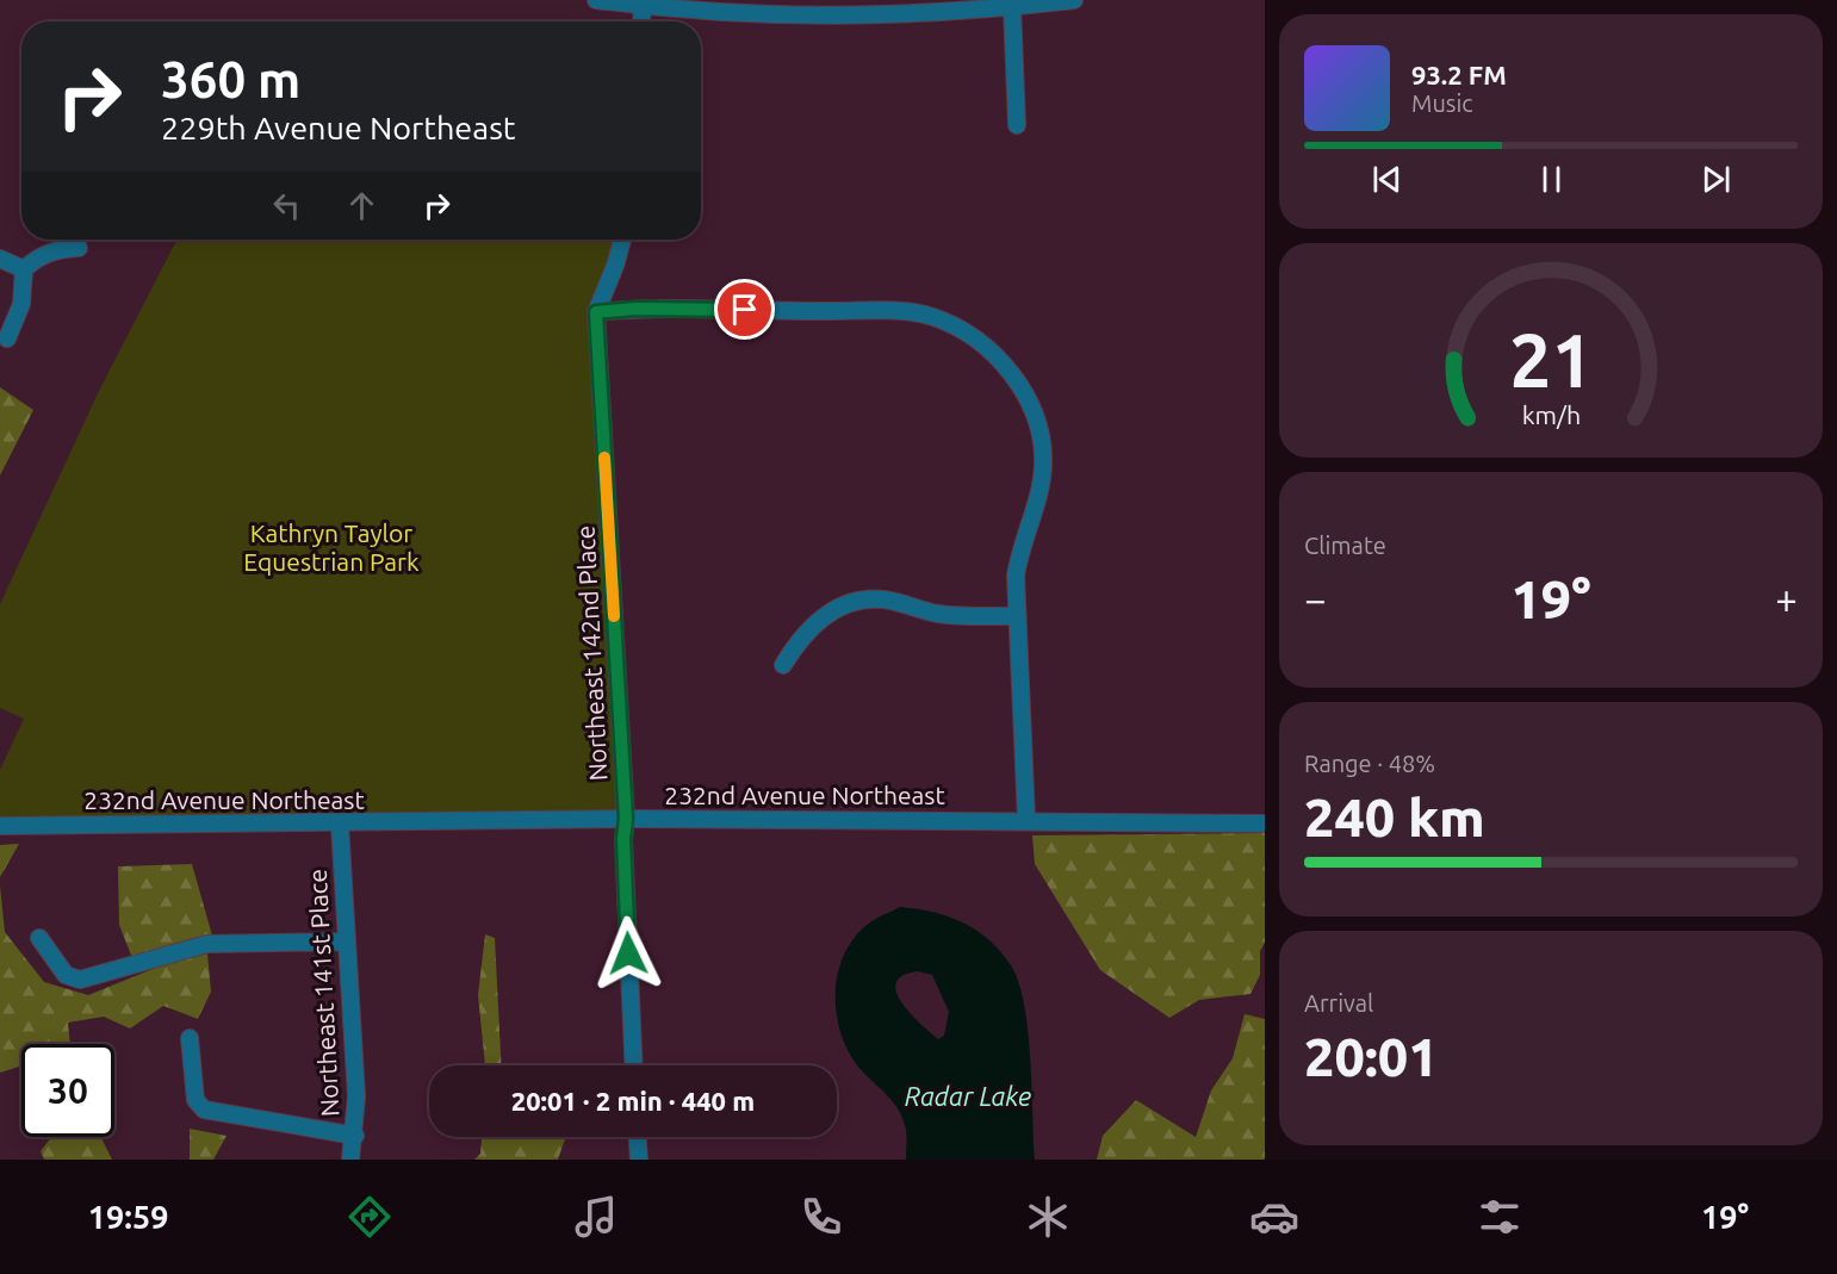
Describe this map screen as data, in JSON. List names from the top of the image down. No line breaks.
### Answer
{"streets":{"street":["Northeast 142nd Place","232nd Avenue Northeast","Northeast 141st Place"]},"crossings":[["Northeast 142nd Place","232nd Avenue Northeast"],["232nd Avenue Northeast","Northeast 141st Place"]],"water":["Radar Lake"],"parks":["Kathryn Taylor Equestrian Park"],"page":{"turn":["360 m","229th Avenue Northeast"],"song":["93.2 FM","Music"],"tile":["Climate",["Range · 48%","240 km"],["Arrival","20:01"]],"heat":["−","19°","+"],"limit":"30","trip":"20:01 · 2 min · 440 m","tabs":["19:59","19°"],"gauge":["21","km/h"]}}
